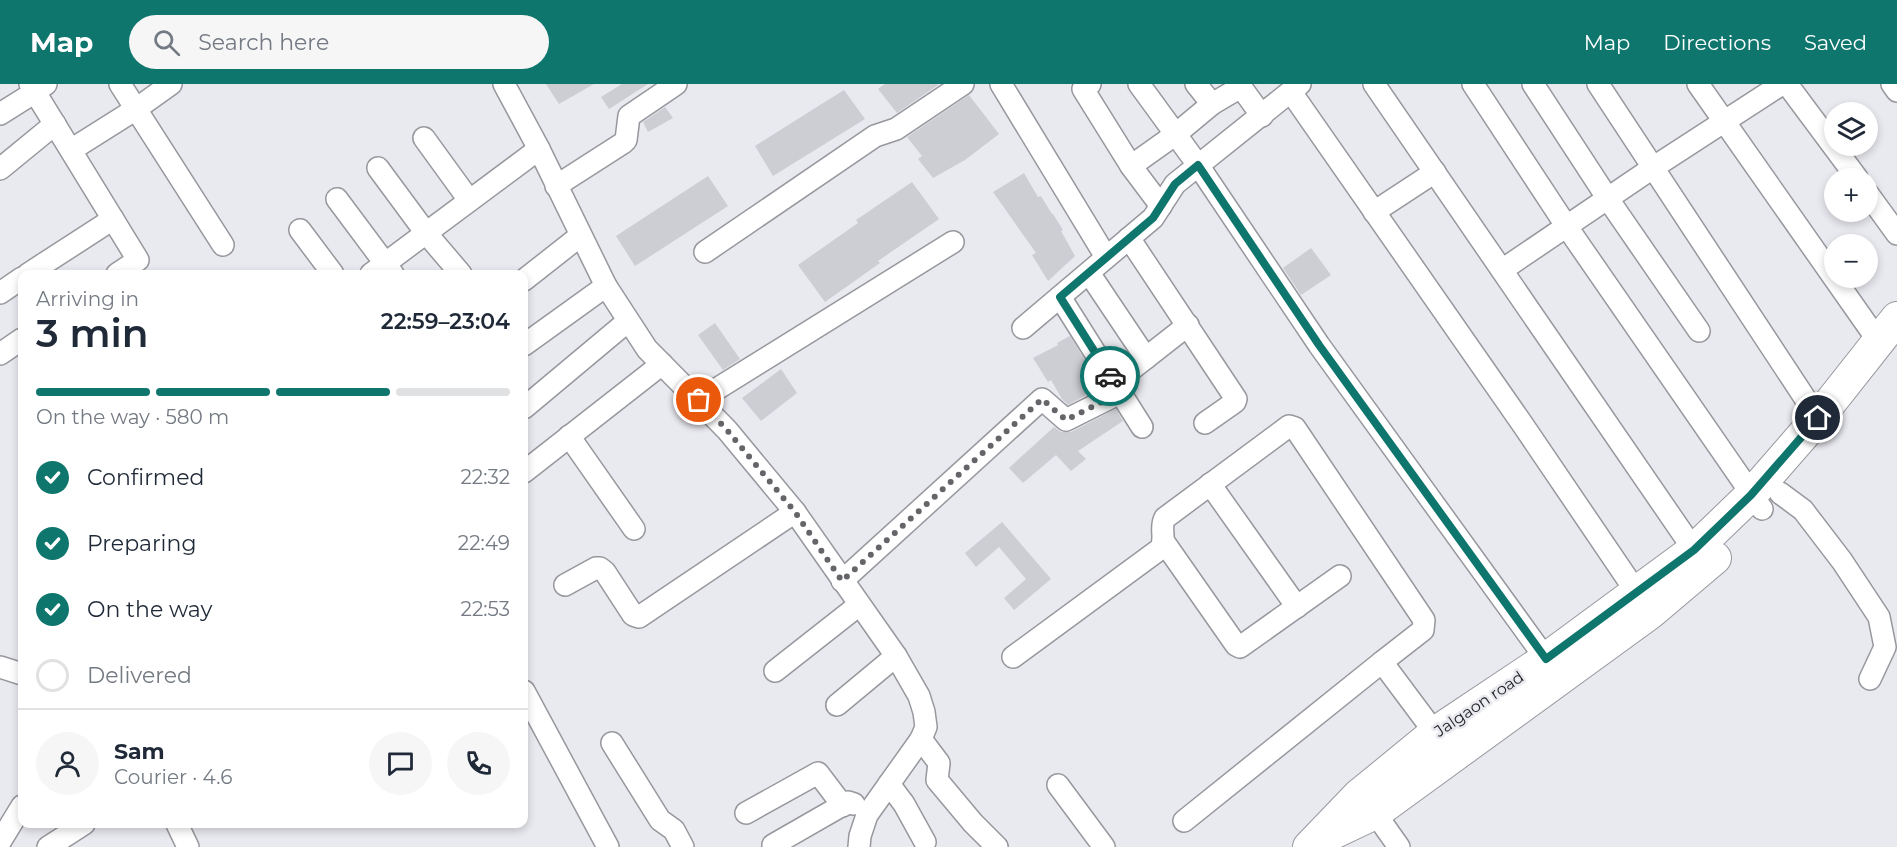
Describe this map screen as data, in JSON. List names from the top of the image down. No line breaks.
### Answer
{"streets":{"highway":["Jalgaon road"]},"page":{"header":"Map","search":"Search here","nav":["Map","Directions","Saved"],"map_buttons":["+","−"],"heading":["3 min","Arriving in","22:59–23:04"],"panel":["Sam","Courier · 4.6"],"bar":"On the way · 580 m","list":[["Confirmed","22:32"],["Preparing","22:49"],["On the way","22:53"],"Delivered"]}}
